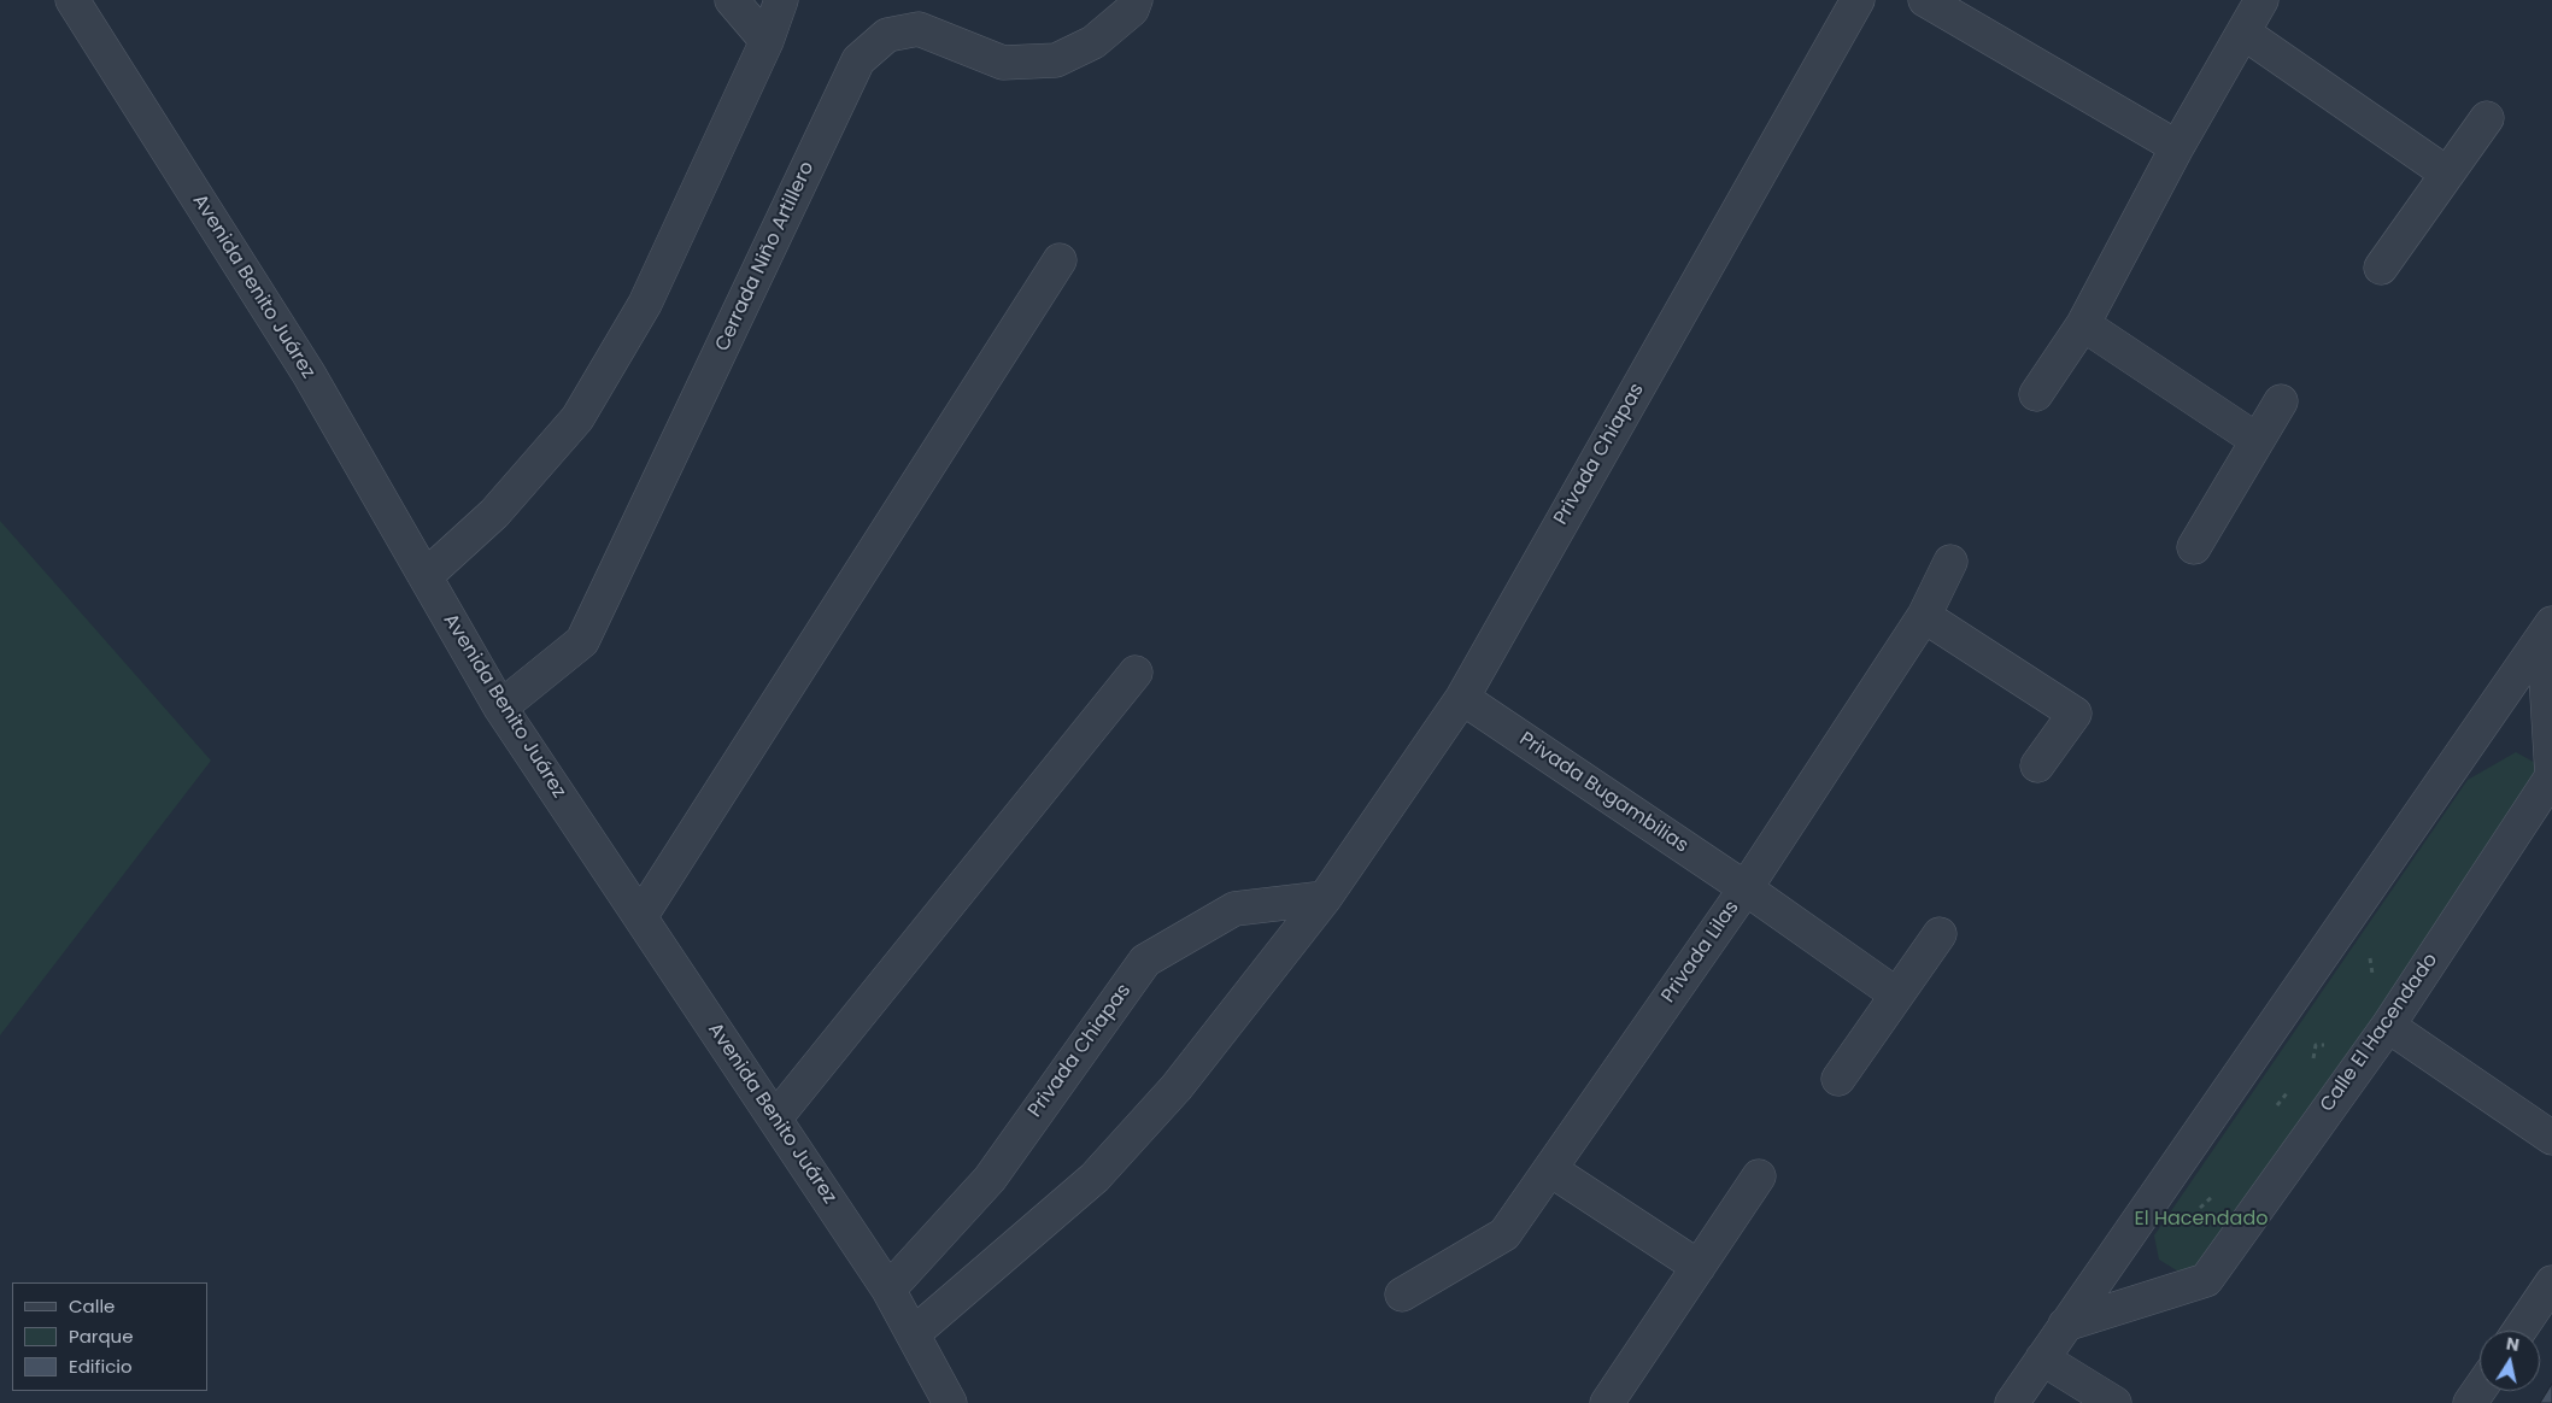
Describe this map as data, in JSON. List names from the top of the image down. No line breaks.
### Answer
{"streets":{"street":["Cerrada Niño Artillero","Avenida Benito Juárez","Privada Chiapas","Privada Bugambilias","Privada Lilas","Calle El Hacendado"]},"crossings":[["Cerrada Niño Artillero","Avenida Benito Juárez"],["Avenida Benito Juárez","Privada Chiapas"],["Privada Chiapas","Privada Bugambilias"],["Privada Bugambilias","Privada Lilas"]],"parks":["El Hacendado"],"legend":["Calle","Parque","Edificio"],"north":"top"}
